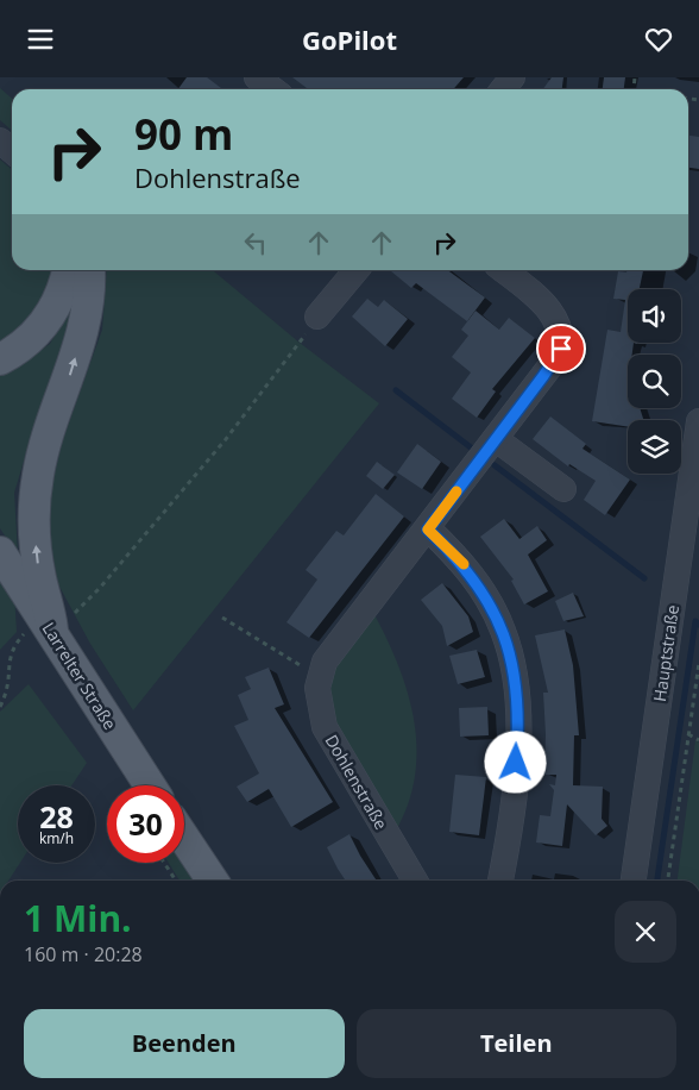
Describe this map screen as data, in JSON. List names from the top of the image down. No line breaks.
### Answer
{"streets":{"main road":["Larrelter Straße"],"street":["Hauptstraße","Dohlenstraße"]},"page":{"header":"GoPilot","turn":["90 m","Dohlenstraße"],"speed":"28 km/h","limit":"30","heading":["1 Min.","160 m · 20:28"],"buttons":["Beenden","Teilen"]}}
